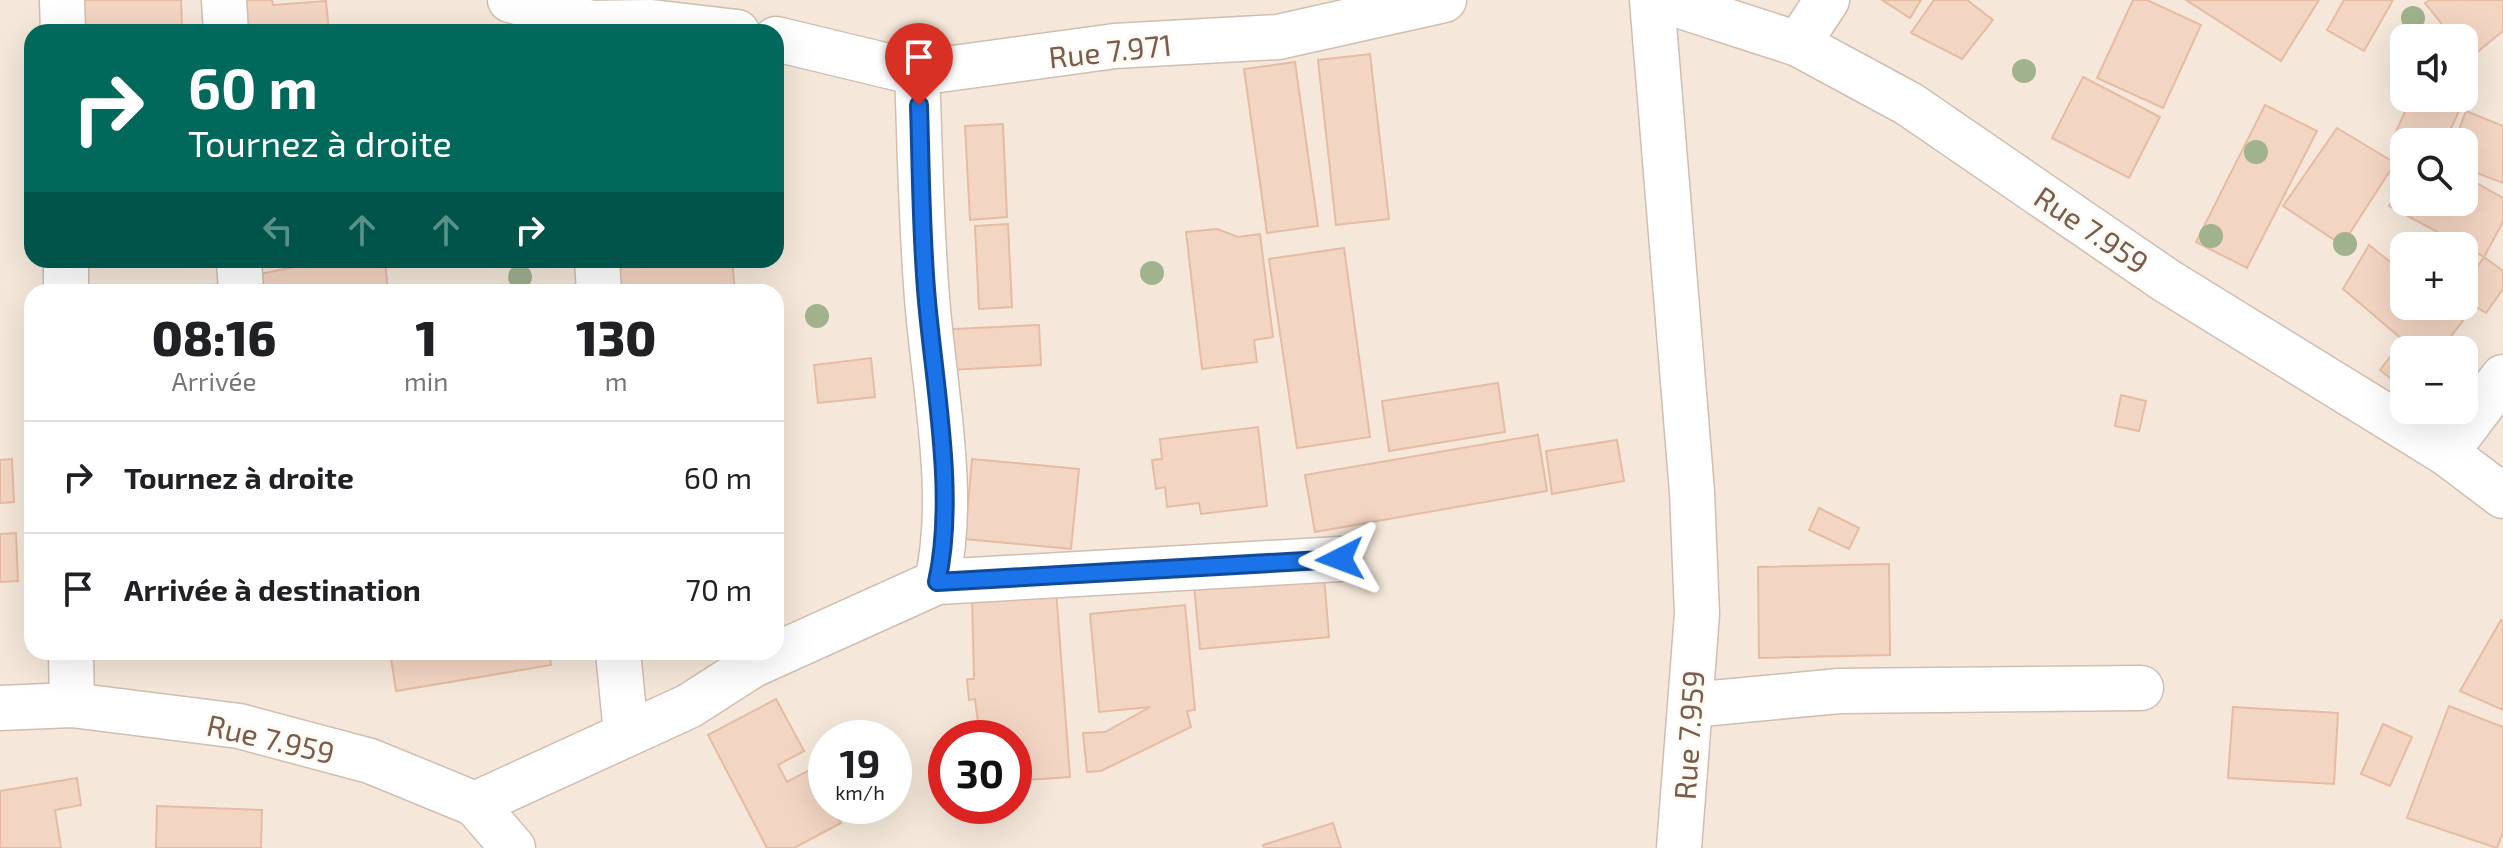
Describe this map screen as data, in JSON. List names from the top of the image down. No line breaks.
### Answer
{"streets":{"street":["Rue 7.971","Rue 7.959"]},"page":{"map_buttons":["+","−"],"turn":["60 m","Tournez à droite"],"eta":["08:16","Arrivée","1","min","130","m"],"list":[{"name":"Tournez à droite","value":"60 m"},{"name":"Arrivée à destination","value":"70 m"}],"speed":"19 km/h","limit":"30"}}
